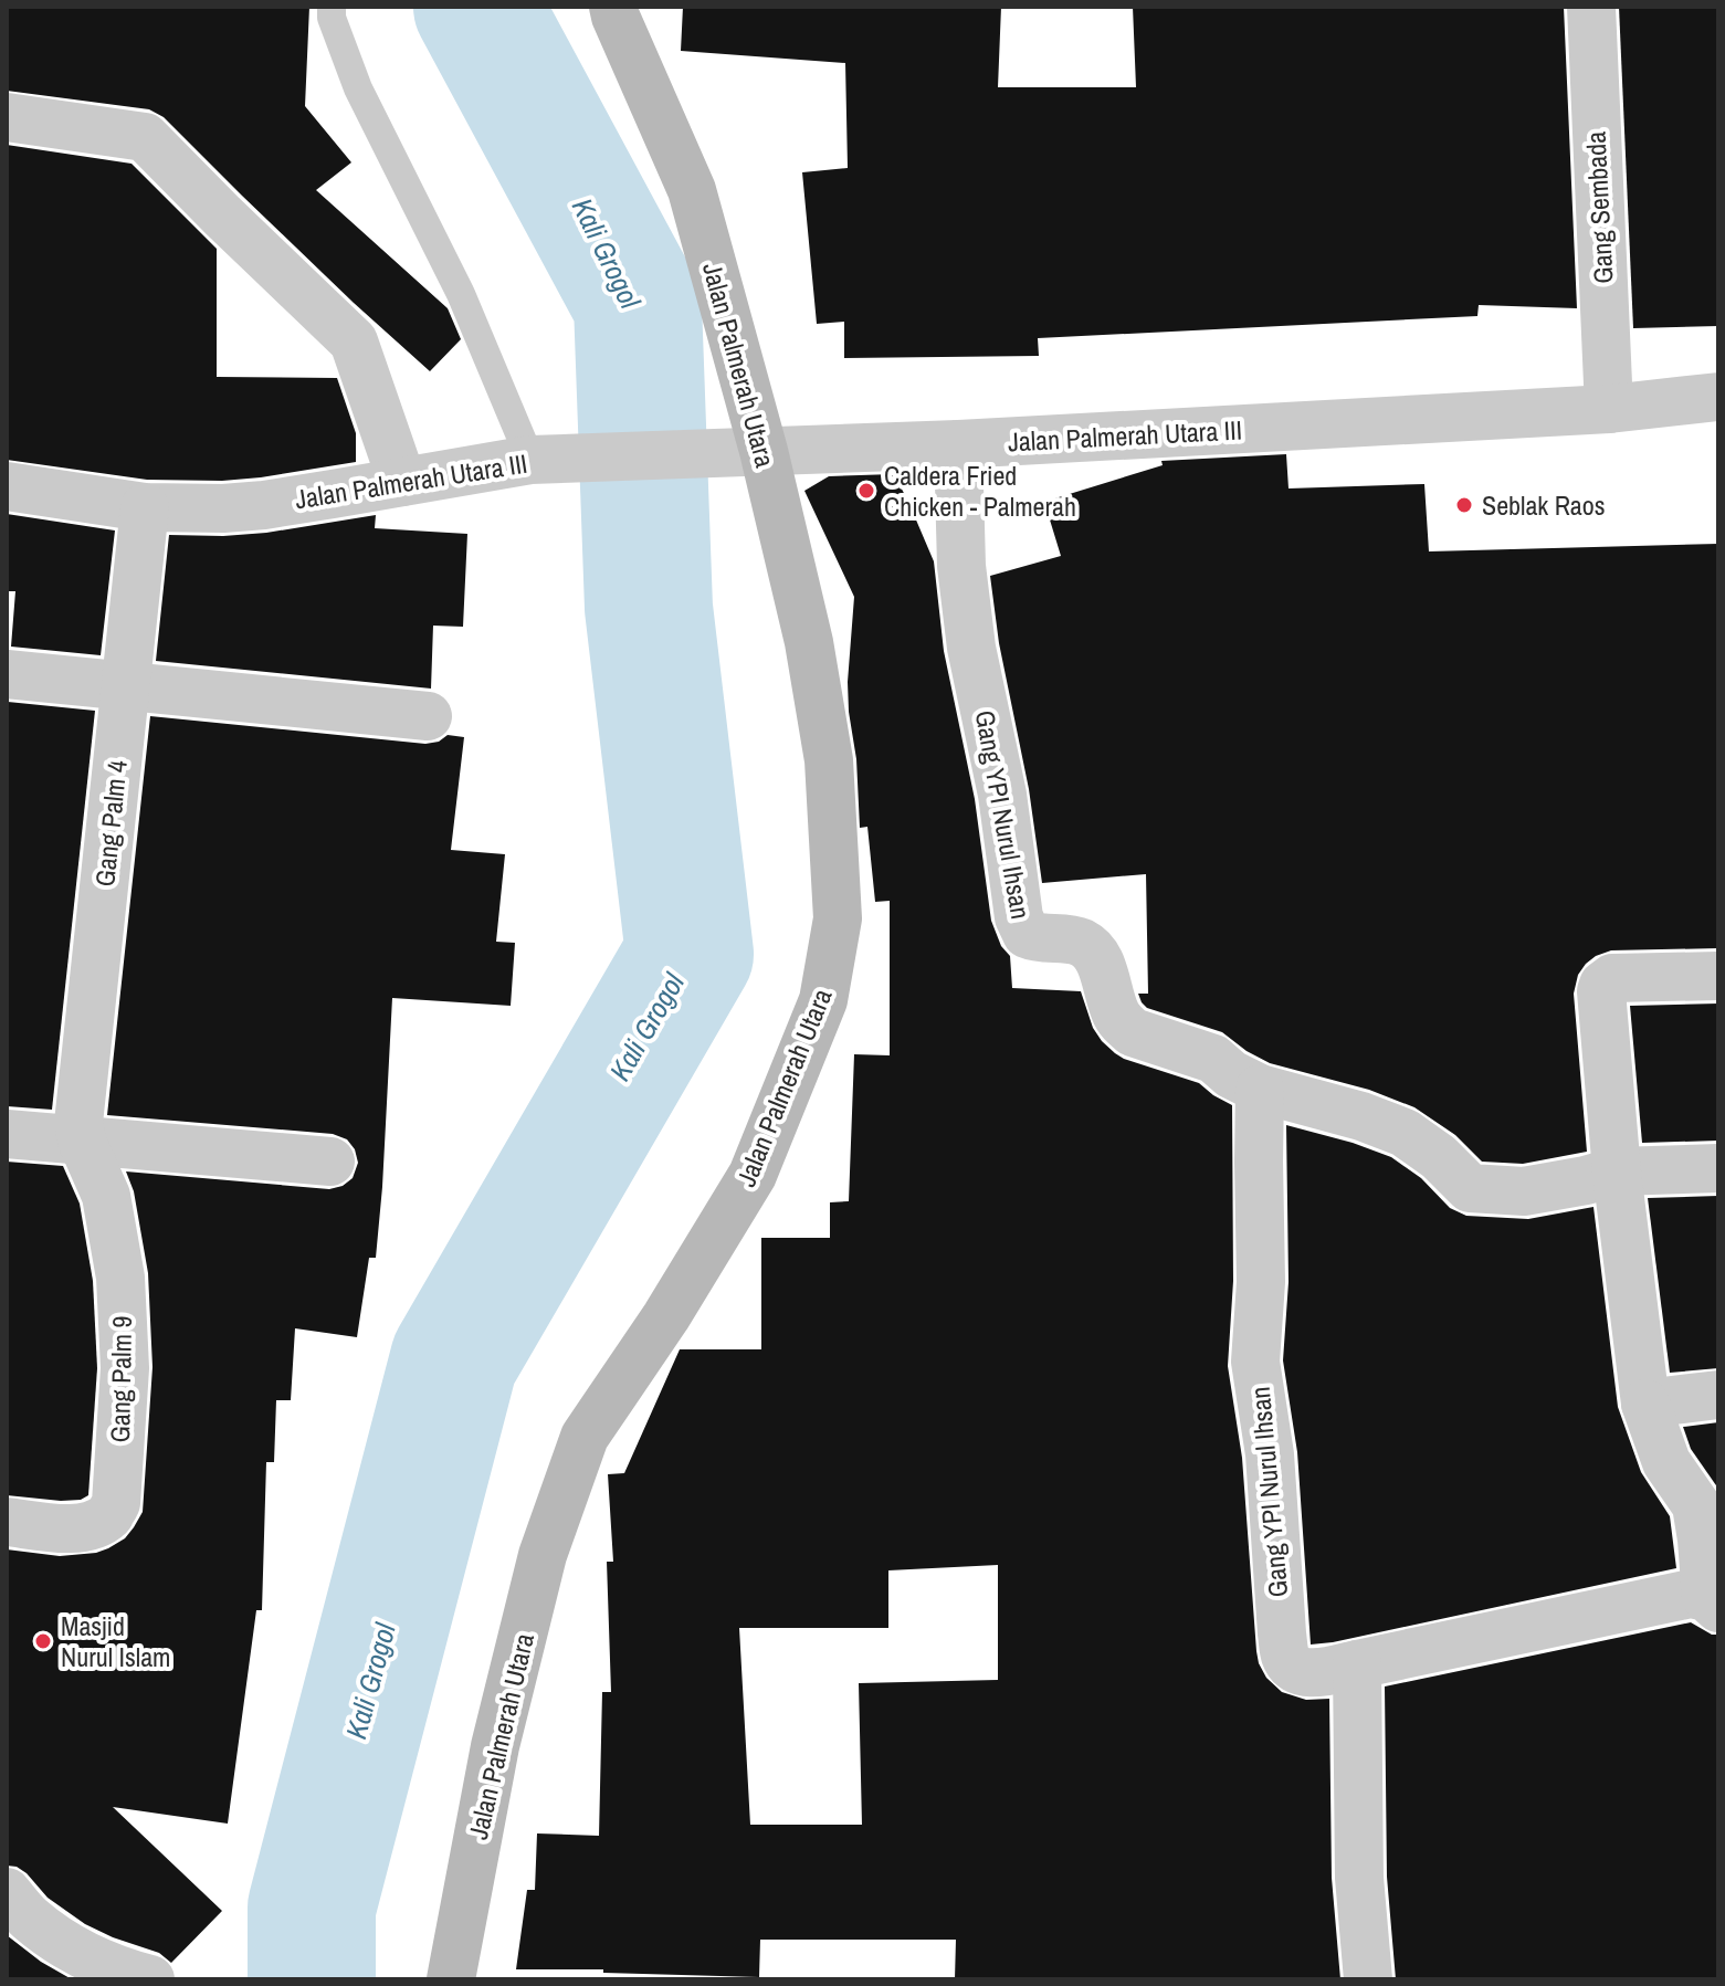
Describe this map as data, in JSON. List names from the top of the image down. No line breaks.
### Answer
{"streets":{"street":["Gang Sembada","Jalan Palmerah Utara","Jalan Palmerah Utara III","Gang YPI Nurul Ihsan","Gang Palm 4","Gang Palm 9"]},"crossings":[["Gang Sembada","Jalan Palmerah Utara III"],["Jalan Palmerah Utara","Jalan Palmerah Utara III"],["Jalan Palmerah Utara III","Gang YPI Nurul Ihsan"],["Jalan Palmerah Utara III","Gang Palm 4"],["Gang Palm 4","Gang Palm 9"]],"water":["Kali Grogol"],"places":["Caldera Fried Chicken - Palmerah","Seblak Raos","Masjid Nurul Islam"]}
